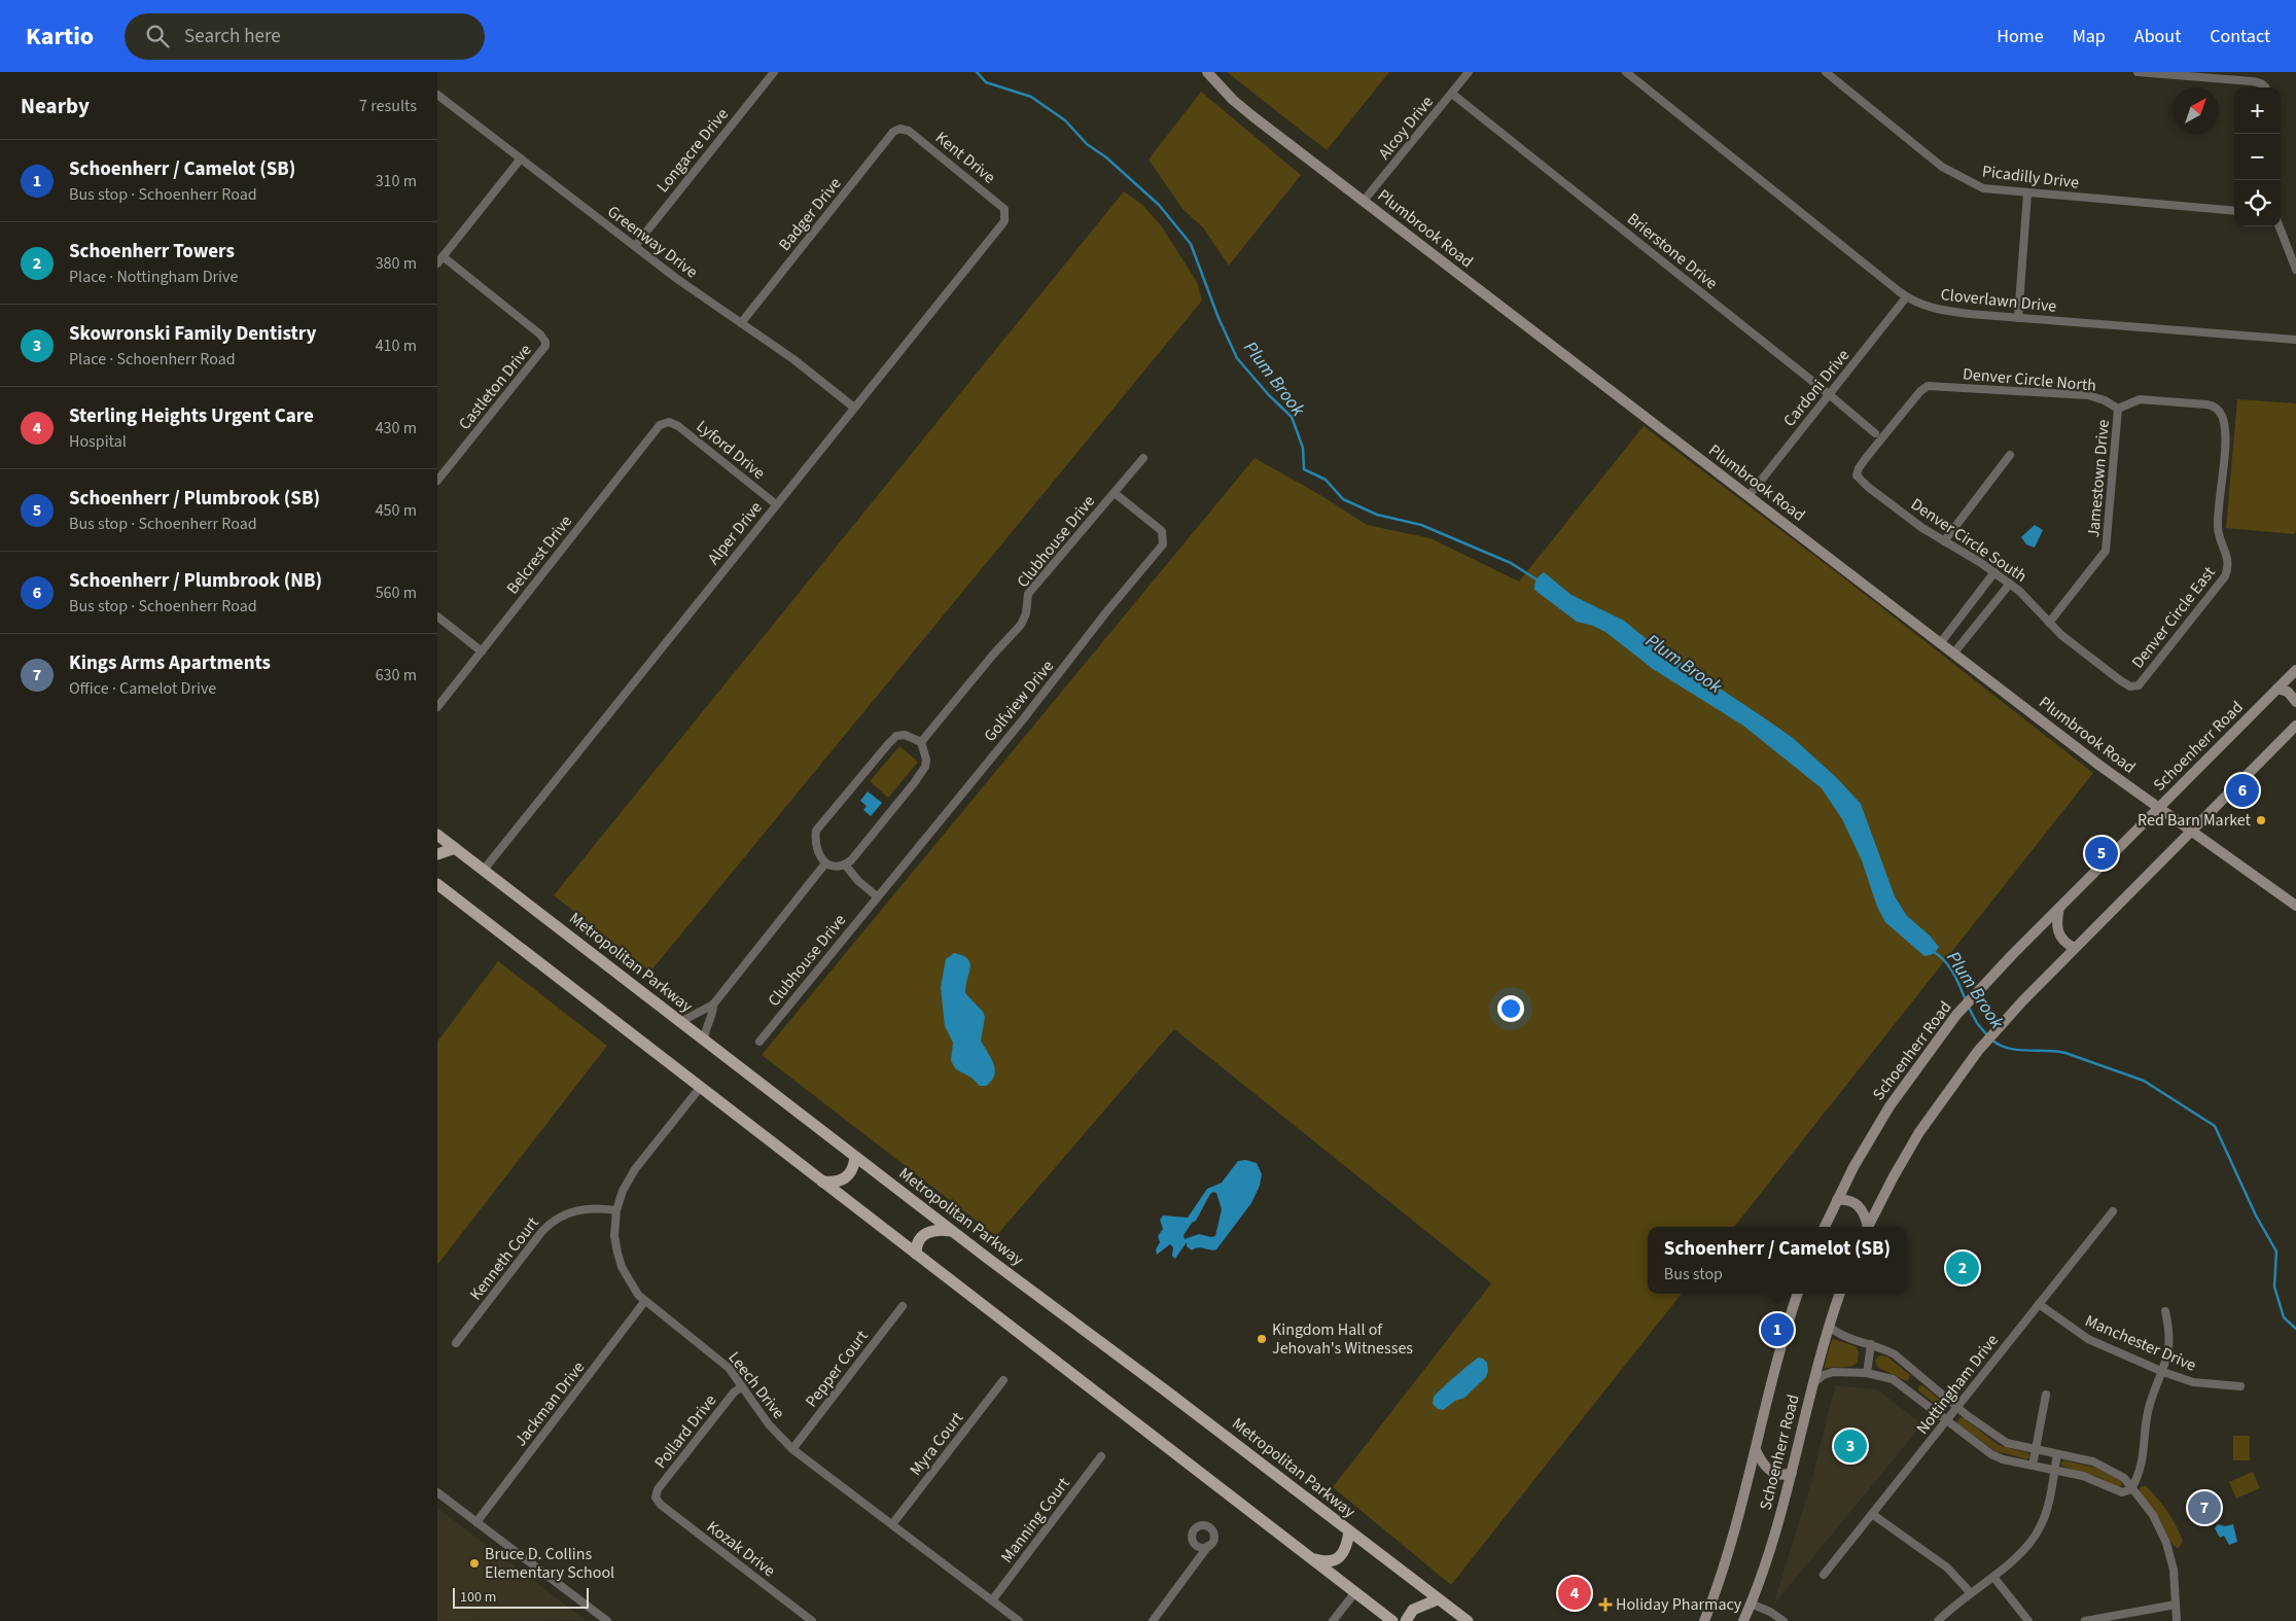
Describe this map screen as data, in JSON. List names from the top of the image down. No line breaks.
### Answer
{"streets":{"main road":["Plumbrook Road","Schoenherr Road","Metropolitan Parkway"],"street":["Alcoy Drive","Longacre Drive","Kent Drive","Picadilly Drive","Badger Drive","Greenway Drive","Brierstone Drive","Cloverlawn Drive","Denver Circle North","Castleton Drive","Cardoni Drive","Lyford Drive","Jamestown Drive","Alper Drive","Denver Circle South","Clubhouse Drive","Belcrest Drive","Denver Circle East","Golfview Drive","Kenneth Court","Manchester Drive","Pepper Court","Nottingham Drive","Leech Drive","Jackman Drive","Pollard Drive","Myra Court","Manning Court","Kozak Drive"]},"crossings":[["Alcoy Drive","Plumbrook Road"],["Alcoy Drive","Brierstone Drive"],["Longacre Drive","Greenway Drive"],["Kent Drive","Badger Drive"],["Kent Drive","Alper Drive"],["Badger Drive","Greenway Drive"],["Plumbrook Road","Cardoni Drive"],["Plumbrook Road","Schoenherr Road"],["Greenway Drive","Alper Drive"],["Brierstone Drive","Cardoni Drive"],["Cloverlawn Drive","Cardoni Drive"],["Denver Circle North","Jamestown Drive"],["Denver Circle North","Denver Circle South"],["Denver Circle North","Denver Circle East"],["Lyford Drive","Alper Drive"],["Lyford Drive","Belcrest Drive"],["Jamestown Drive","Denver Circle South"],["Jamestown Drive","Denver Circle East"],["Alper Drive","Metropolitan Parkway"],["Denver Circle South","Denver Circle East"],["Clubhouse Drive","Golfview Drive"],["Kenneth Court","Leech Drive"],["Manchester Drive","Nottingham Drive"],["Pepper Court","Leech Drive"],["Leech Drive","Jackman Drive"],["Leech Drive","Pollard Drive"],["Leech Drive","Myra Court"],["Leech Drive","Manning Court"],["Pollard Drive","Kozak Drive"]],"water":["Plum Brook"],"places":{"other":["Red Barn Market","Kingdom Hall of Jehovah's Witnesses","Bruce D. Collins Elementary School"],"health":["Holiday Pharmacy"]},"scale_bar":"100 m","north":"top right","page":{"header":"Kartio","search":"Search here","nav":["Home","Map","About","Contact"],"heading":["Nearby","7 results"],"map_buttons":["+","−"],"list":[{"mark":"1","name":"Schoenherr / Camelot (SB)","note":"Bus stop · Schoenherr Road","value":"310 m"},{"mark":"2","name":"Schoenherr Towers","note":"Place · Nottingham Drive","value":"380 m"},{"mark":"3","name":"Skowronski Family Dentistry","note":"Place · Schoenherr Road","value":"410 m"},{"mark":"4","name":"Sterling Heights Urgent Care","note":"Hospital","value":"430 m"},{"mark":"5","name":"Schoenherr / Plumbrook (SB)","note":"Bus stop · Schoenherr Road","value":"450 m"},{"mark":"6","name":"Schoenherr / Plumbrook (NB)","note":"Bus stop · Schoenherr Road","value":"560 m"},{"mark":"7","name":"Kings Arms Apartments","note":"Office · Camelot Drive","value":"630 m"}],"pins":["6","5","2","1","3","7","4"],"popup":["Schoenherr / Camelot (SB)","Bus stop"],"scale":"100 m"}}
